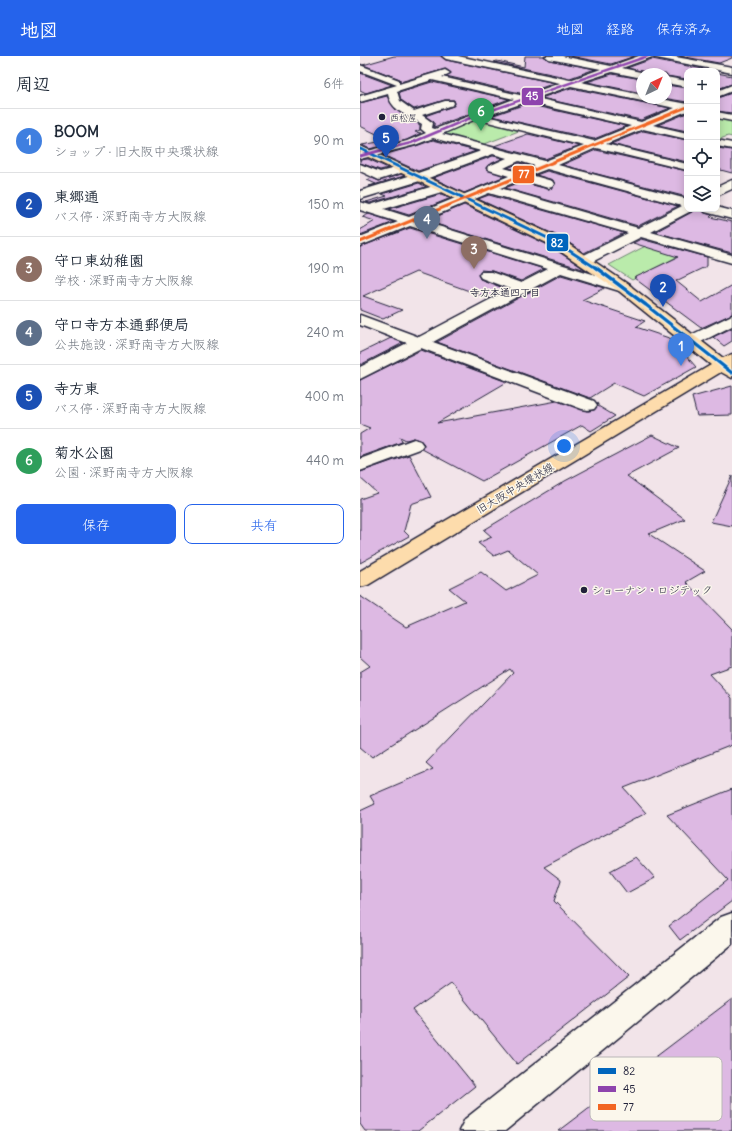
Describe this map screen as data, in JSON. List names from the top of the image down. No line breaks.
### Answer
{"streets":{"main road":["旧大阪中央環状線"]},"districts":["寺方本通四丁目"],"places":["西松屋","ショーナン・ロジテック"],"lines":["transit line 45","transit line 77","transit line 82"],"legend":["82","45","77"],"north":"top right","page":{"header":"地図","nav":["地図","経路","保存済み"],"heading":["周辺","6件"],"map_buttons":["+","−"],"pins":["6","5","4","3","2","1"],"list":[{"mark":"1","name":"BOOM","note":"ショップ · 旧大阪中央環状線","value":"90 m"},{"mark":"2","name":"東郷通","note":"バス停 · 深野南寺方大阪線","value":"150 m"},{"mark":"3","name":"守口東幼稚園","note":"学校 · 深野南寺方大阪線","value":"190 m"},{"mark":"4","name":"守口寺方本通郵便局","note":"公共施設 · 深野南寺方大阪線","value":"240 m"},{"mark":"5","name":"寺方東","note":"バス停 · 深野南寺方大阪線","value":"400 m"},{"mark":"6","name":"菊水公園","note":"公園 · 深野南寺方大阪線","value":"440 m"}],"buttons":["保存","共有"]}}
